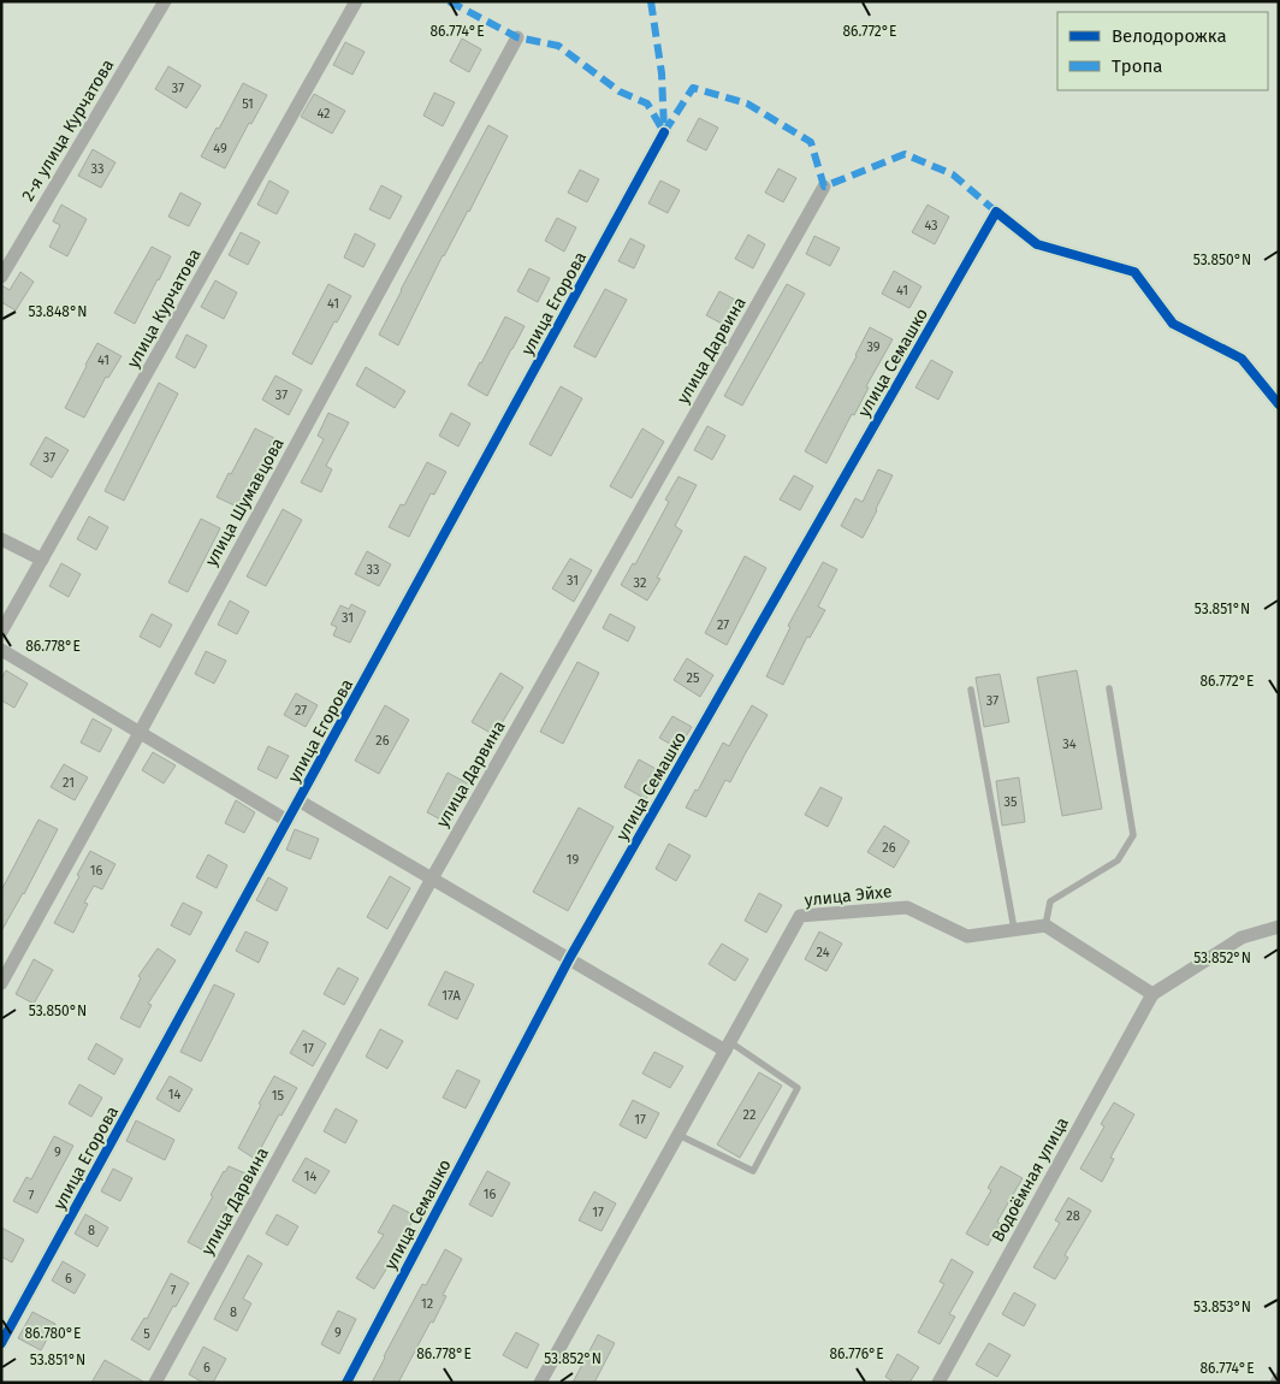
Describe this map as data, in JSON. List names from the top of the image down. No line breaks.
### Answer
{"streets":{"street":["2-я улица Курчатова","улица Егорова","улица Курчатова","улица Дарвина","улица Семашко","улица Шумавцова","улица Эйхе","Водоёмная улица"]},"house_numbers":["37","51","42","49","33","43","41","41","39","41","37","37","33","31","32","31","27","25","37","27","26","34","21","35","26","19","16","24","17А","17","14","15","22","17","9","14","16","7","17","28","8","6","7","12","8","9","5","6"],"legend":["Велодорожка","Тропа"],"coordinates":["86.772°E","86.774°E","53.850°N","53.848°N","53.851°N","86.778°E","53.852°N","53.853°N","86.780°E","86.776°E"]}
